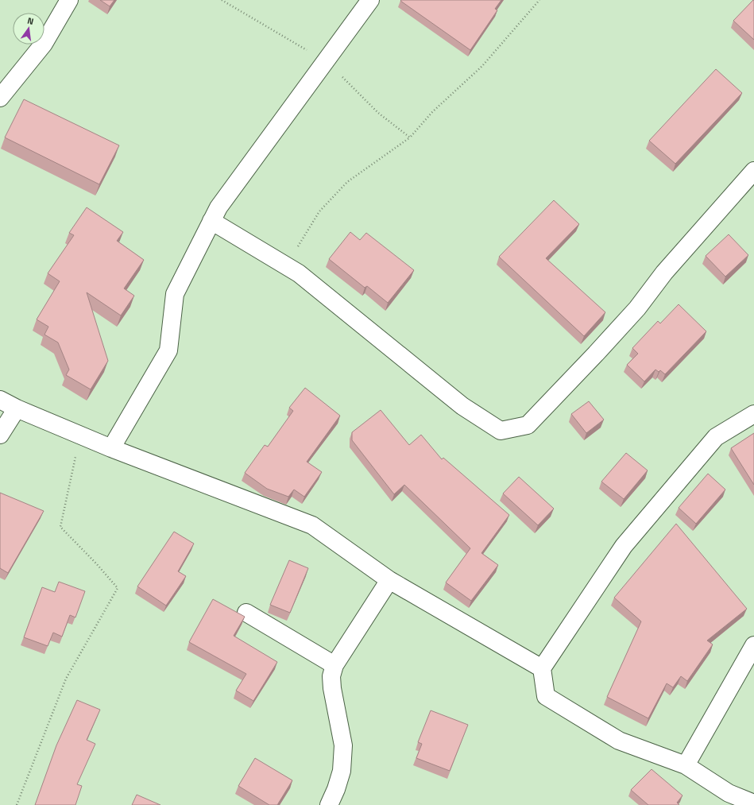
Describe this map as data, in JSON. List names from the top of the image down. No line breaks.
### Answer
{"north":"top"}
